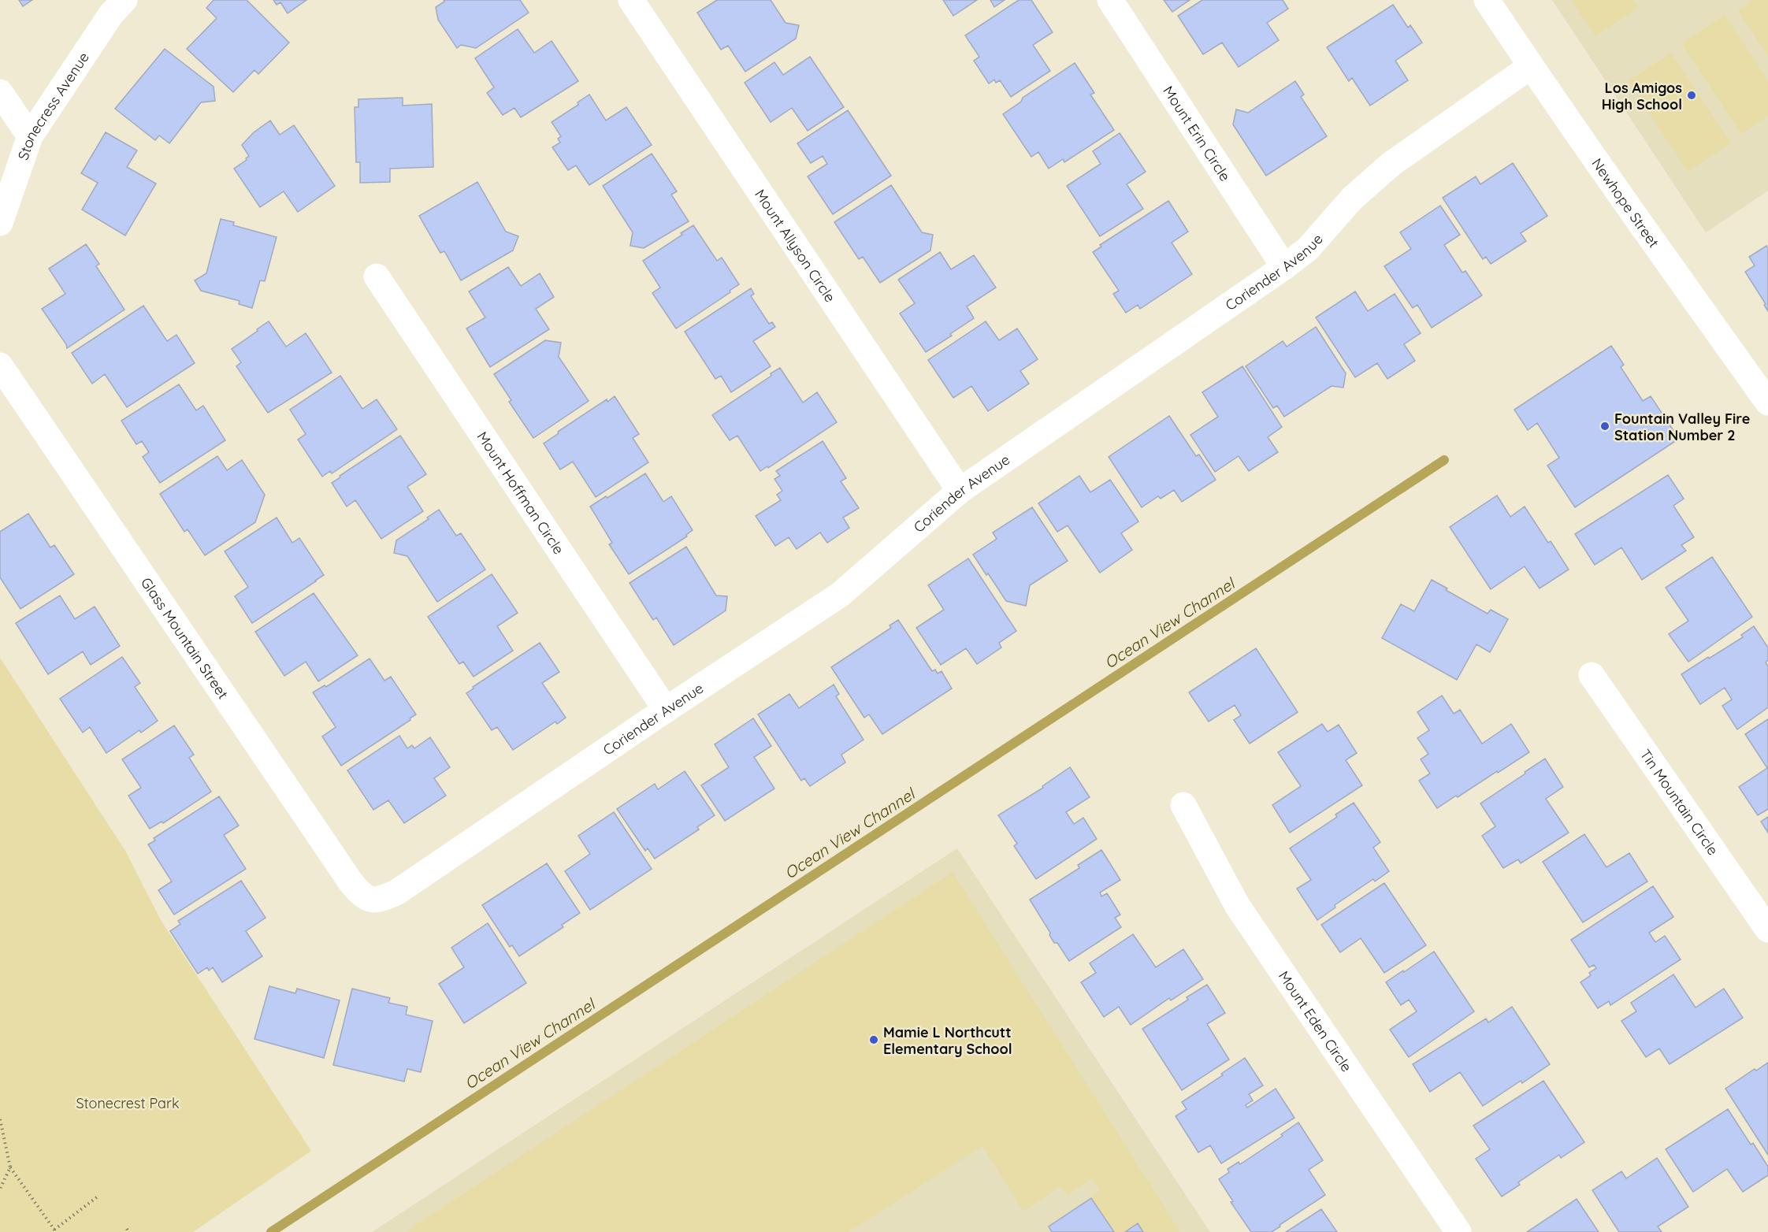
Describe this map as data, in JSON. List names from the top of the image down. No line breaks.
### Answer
{"streets":{"street":["Stonecress Avenue","Mount Erin Circle","Newhope Street","Mount Allyson Circle","Coriender Avenue","Mount Hoffman Circle","Glass Mountain Street","Tin Mountain Circle","Mount Eden Circle"]},"crossings":[["Mount Erin Circle","Coriender Avenue"],["Newhope Street","Coriender Avenue"],["Mount Allyson Circle","Coriender Avenue"],["Coriender Avenue","Mount Hoffman Circle"],["Coriender Avenue","Glass Mountain Street"]],"water":["Ocean View Channel"],"parks":["Stonecrest Park"],"places":["Los Amigos High School","Fountain Valley Fire Station Number 2","Mamie L Northcutt Elementary School"]}
